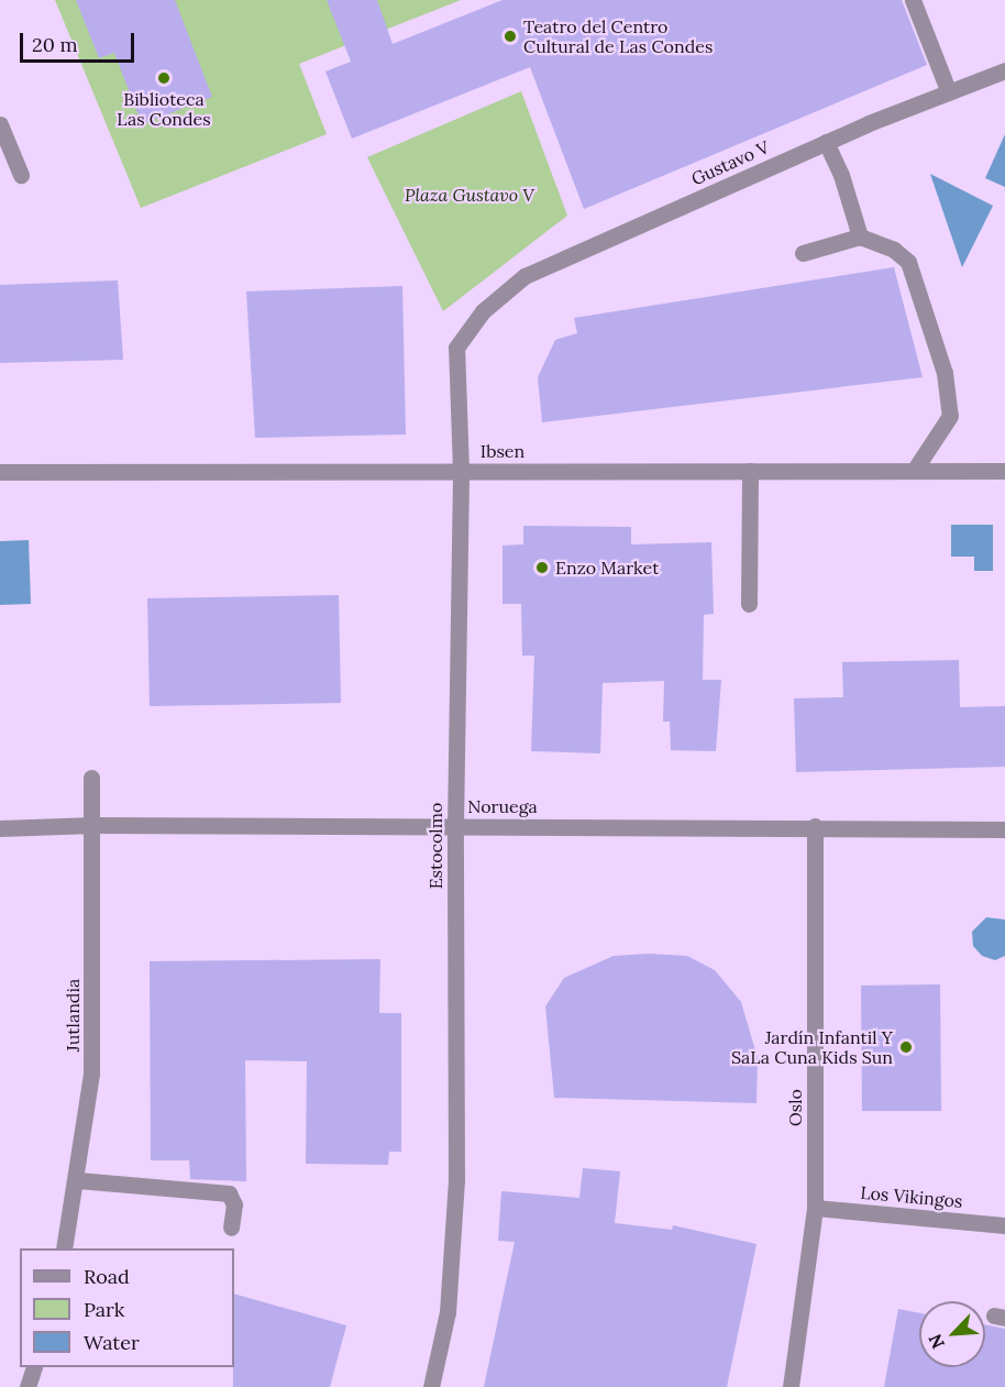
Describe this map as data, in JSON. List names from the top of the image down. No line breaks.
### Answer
{"streets":{"street":["Gustavo V","Ibsen","Noruega","Estocolmo","Jutlandia","Oslo","Los Vikingos"]},"crossings":[["Gustavo V","Estocolmo"],["Ibsen","Estocolmo"],["Noruega","Estocolmo"],["Noruega","Jutlandia"],["Noruega","Oslo"],["Oslo","Los Vikingos"]],"parks":["Plaza Gustavo V"],"places":["Teatro del Centro Cultural de Las Condes","Biblioteca Las Condes","Enzo Market","Jardín Infantil Y SaLa Cuna Kids Sun"],"legend":["Road","Park","Water"],"scale_bar":"20 m","north":"bottom left"}
